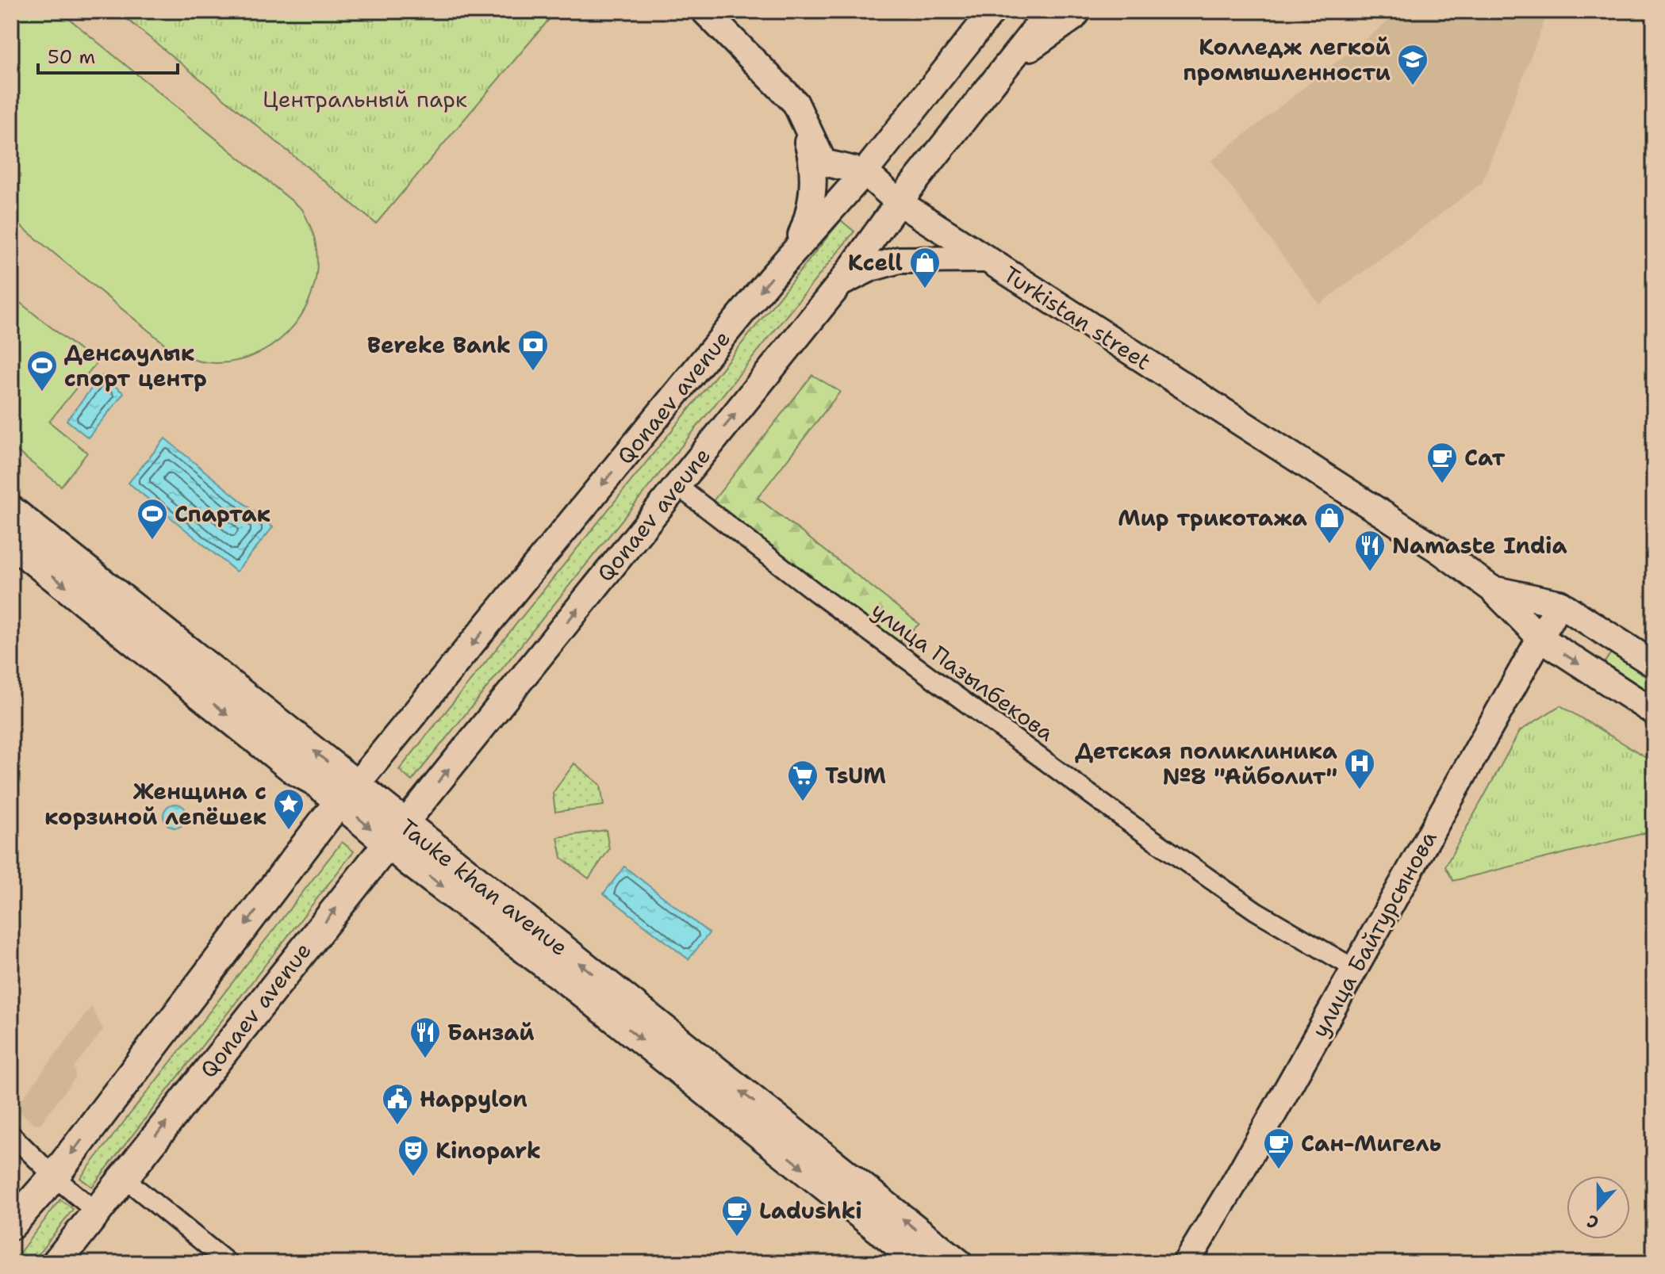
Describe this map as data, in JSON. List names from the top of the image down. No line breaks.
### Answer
{"streets":{"main road":["Turkistan street","Qonaev avenue","Qonaev aveune","Tauke khan avenue","улица Байтурсынова"],"street":["улица Пазылбекова"]},"crossings":[["Turkistan street","Qonaev avenue"],["Turkistan street","Qonaev aveune"],["Qonaev avenue","Qonaev aveune"],["Qonaev avenue","Tauke khan avenue"],["Qonaev aveune","улица Пазылбекова"],["Qonaev aveune","Tauke khan avenue"],["улица Пазылбекова","улица Байтурсынова"]],"one_way":["Qonaev aveune"],"parks":["Центральный парк"],"places":{"school or university":["Колледж легкой промышленности"],"shop":["Kcell","Мир трикотажа"],"bank":["Bereke Bank"],"sports":["Денсаулык спорт центр","Спартак"],"cafe":["Сат","Сан-Мигель","Ladushki"],"restaurant":["Namaste India","Банзай"],"hospital":["Детская поликлиника №8 \"Айболит\""],"supermarket":["TsUM"],"place":["Женщина с корзиной лепёшек"],"public building":["Happylon"],"theatre":["Kinopark"]},"scale_bar":"50 m","north":"bottom"}
